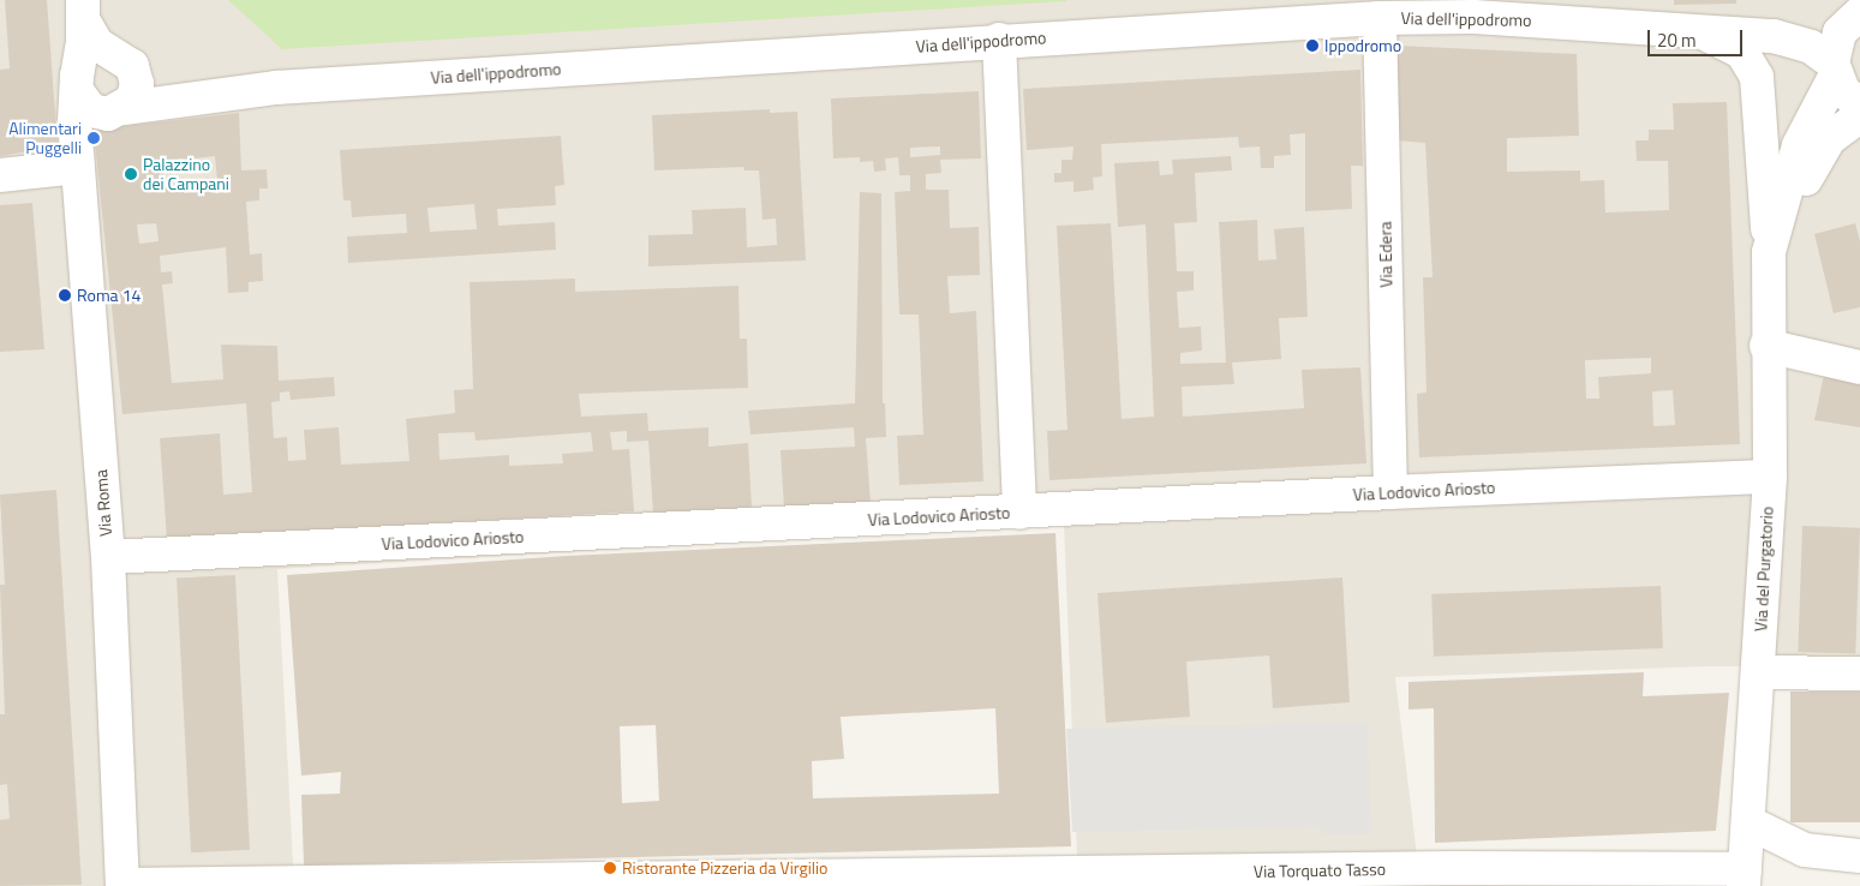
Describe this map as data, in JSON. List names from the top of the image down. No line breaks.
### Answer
{"streets":{"street":["Via dell'ippodromo","Via Edera","Via Lodovico Ariosto","Via Roma","Via del Purgatorio","Via Torquato Tasso"]},"crossings":[["Via dell'ippodromo","Via Edera"],["Via dell'ippodromo","Via Roma"],["Via dell'ippodromo","Via del Purgatorio"],["Via Edera","Via Lodovico Ariosto"],["Via Lodovico Ariosto","Via Roma"],["Via Lodovico Ariosto","Via del Purgatorio"],["Via Roma","Via Torquato Tasso"],["Via del Purgatorio","Via Torquato Tasso"]],"places":["Ippodromo","Alimentari Puggelli","Palazzino dei Campani","Roma 14","Ristorante Pizzeria da Virgilio"],"scale_bar":"20 m"}
